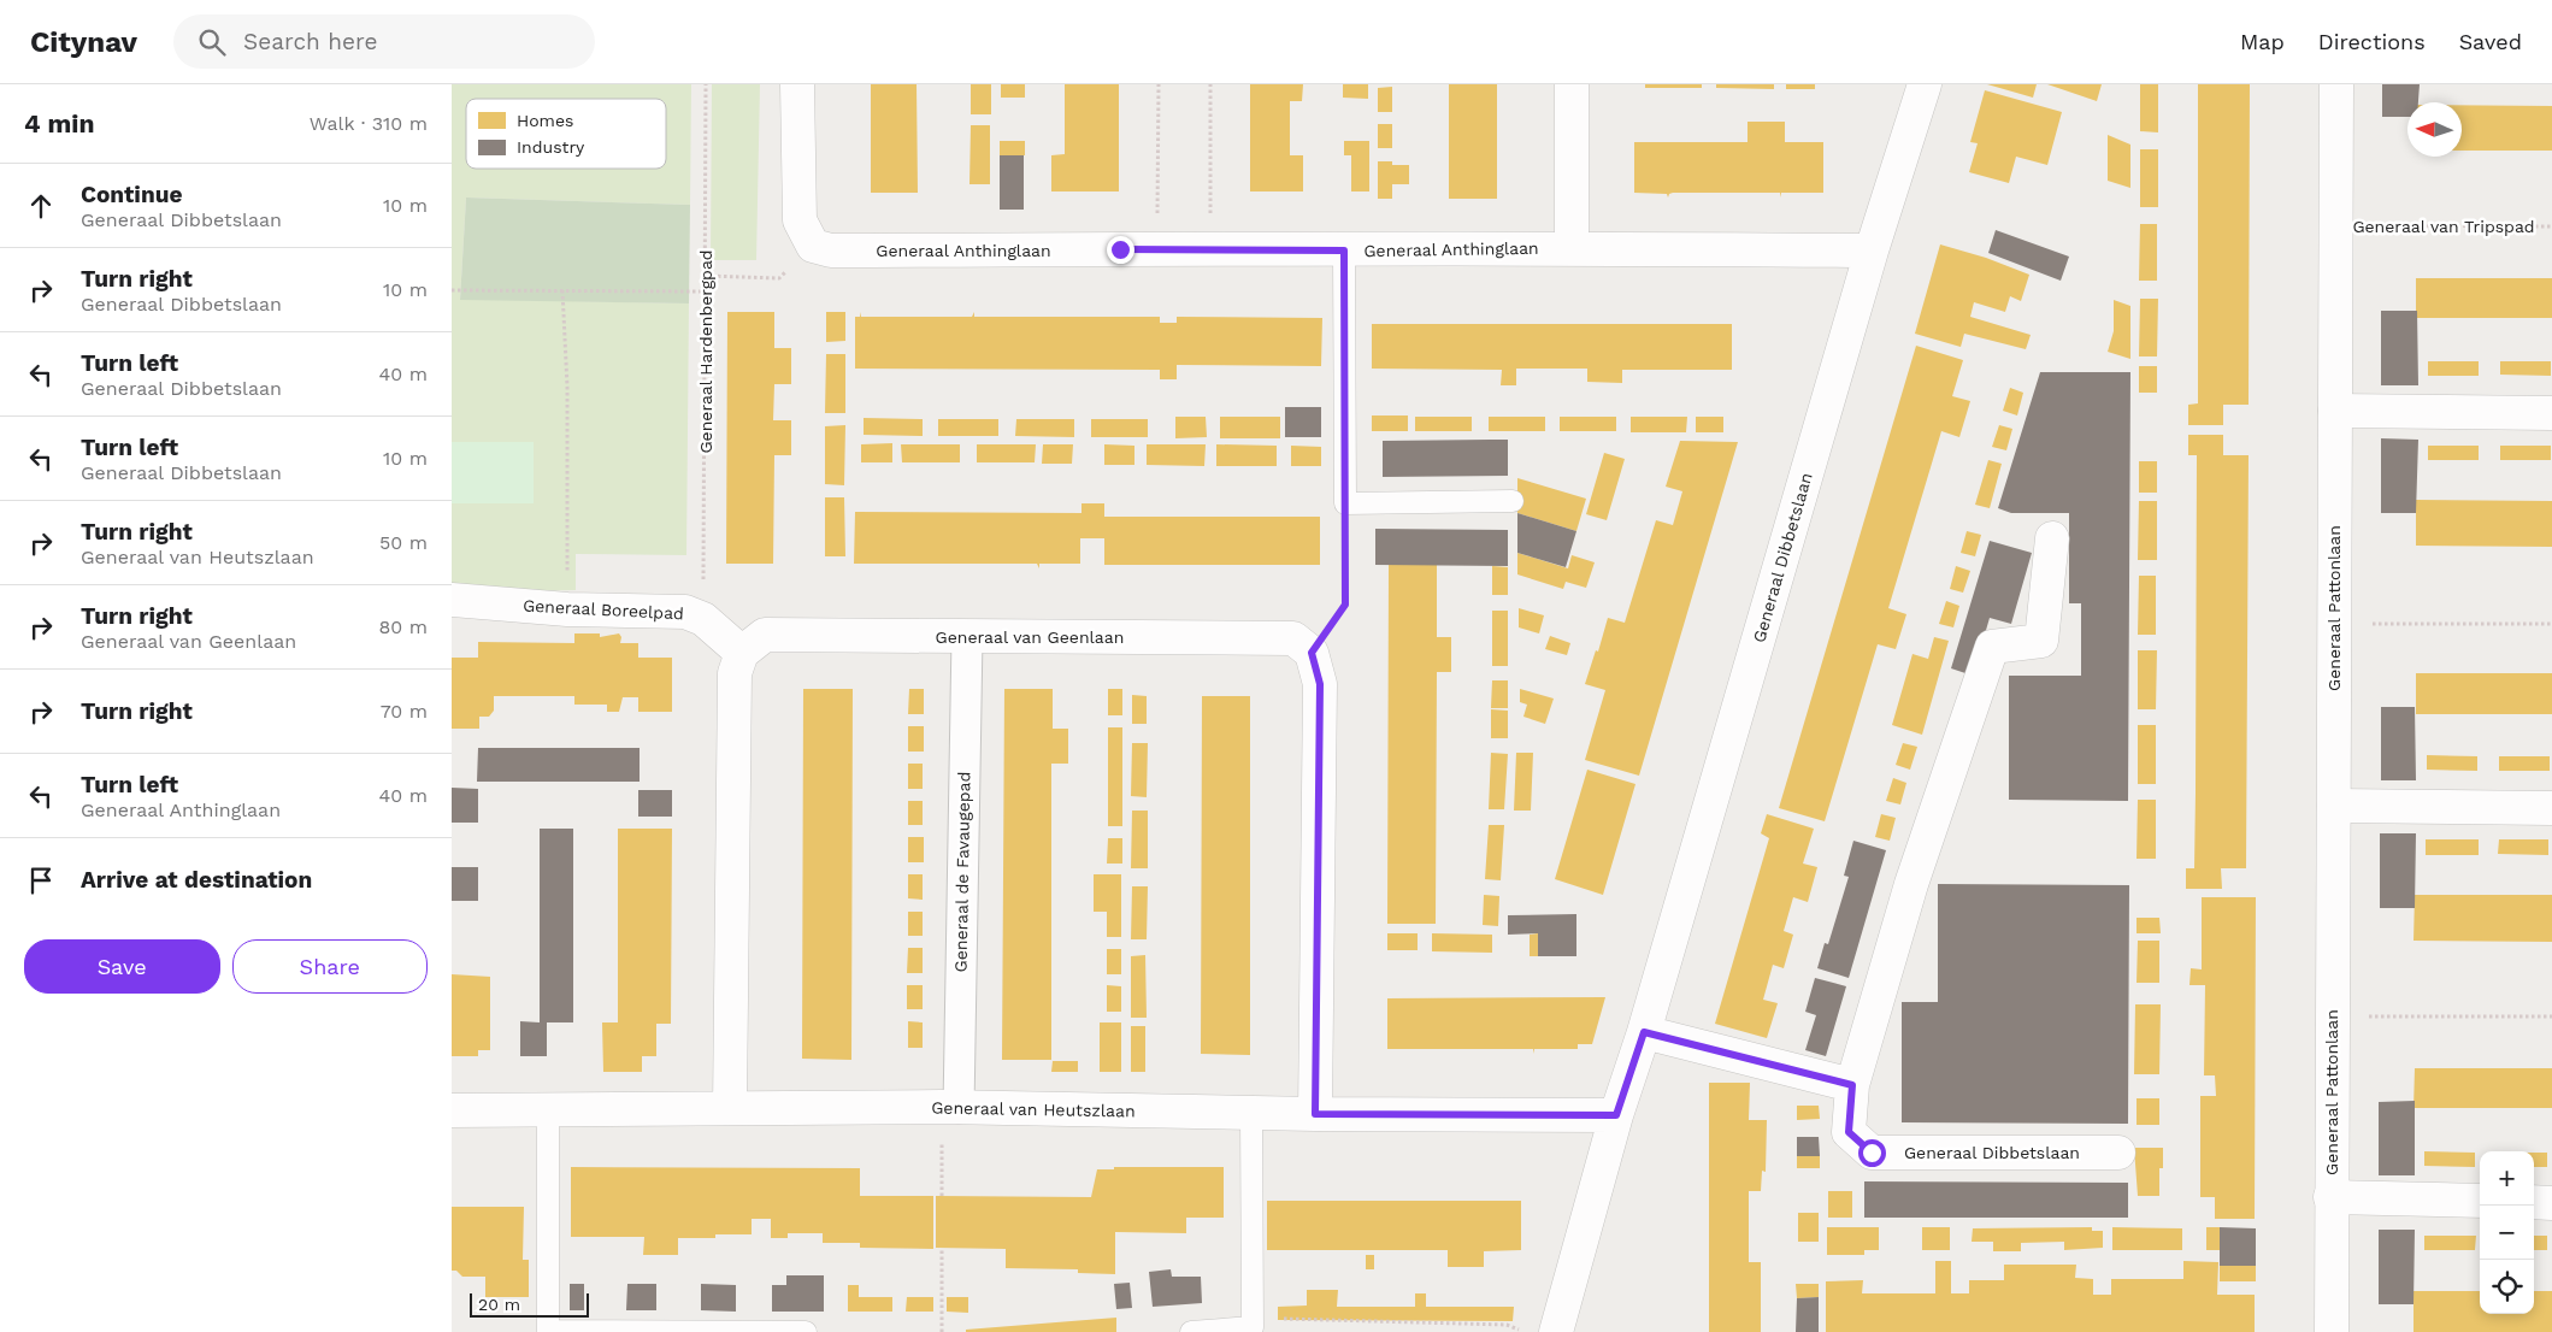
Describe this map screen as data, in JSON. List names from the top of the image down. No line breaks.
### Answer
{"streets":{"street":["Generaal Anthinglaan","Generaal Dibbetslaan","Generaal Pattonlaan","Generaal Boreelpad","Generaal van Geenlaan","Generaal de Favaugepad","Generaal van Heutszlaan"],"path":["Generaal van Tripspad","Generaal Hardenbergpad"]},"crossings":[["Generaal van Tripspad","Generaal Pattonlaan"],["Generaal Anthinglaan","Generaal Dibbetslaan"],["Generaal Hardenbergpad","Generaal Boreelpad"],["Generaal Dibbetslaan","Generaal van Heutszlaan"],["Generaal Boreelpad","Generaal van Geenlaan"],["Generaal van Geenlaan","Generaal de Favaugepad"],["Generaal de Favaugepad","Generaal van Heutszlaan"]],"legend":["Homes","Industry"],"scale_bar":"20 m","north":"left","page":{"header":"Citynav","search":"Search here","nav":["Map","Directions","Saved"],"heading":["4 min","Walk · 310 m"],"list":[["Continue","Generaal Dibbetslaan","10 m"],["Turn right","Generaal Dibbetslaan","10 m"],["Turn left","Generaal Dibbetslaan","40 m"],["Turn left","Generaal Dibbetslaan","10 m"],["Turn right","Generaal van Heutszlaan","50 m"],["Turn right","Generaal van Geenlaan","80 m"],["Turn right","70 m"],["Turn left","Generaal Anthinglaan","40 m"],"Arrive at destination"],"buttons":["Save","Share"],"map_buttons":["+","−"],"scale":"20 m"}}
